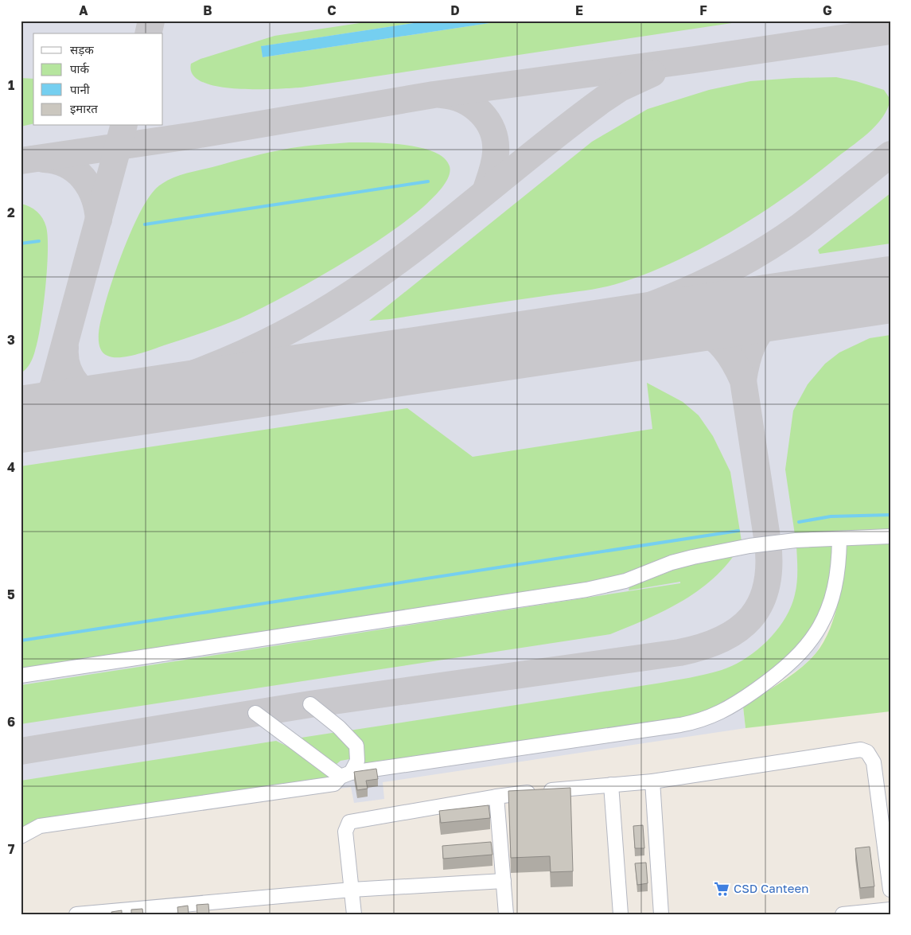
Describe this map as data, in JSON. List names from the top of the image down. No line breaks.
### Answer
{"places":{"supermarket":["CSD Canteen"]},"legend":["सड़क","पार्क","पानी","इमारत"],"grid":{"columns":["A","B","C","D","E","F","G"],"rows":["1","2","3","4","5","6","7"]}}
